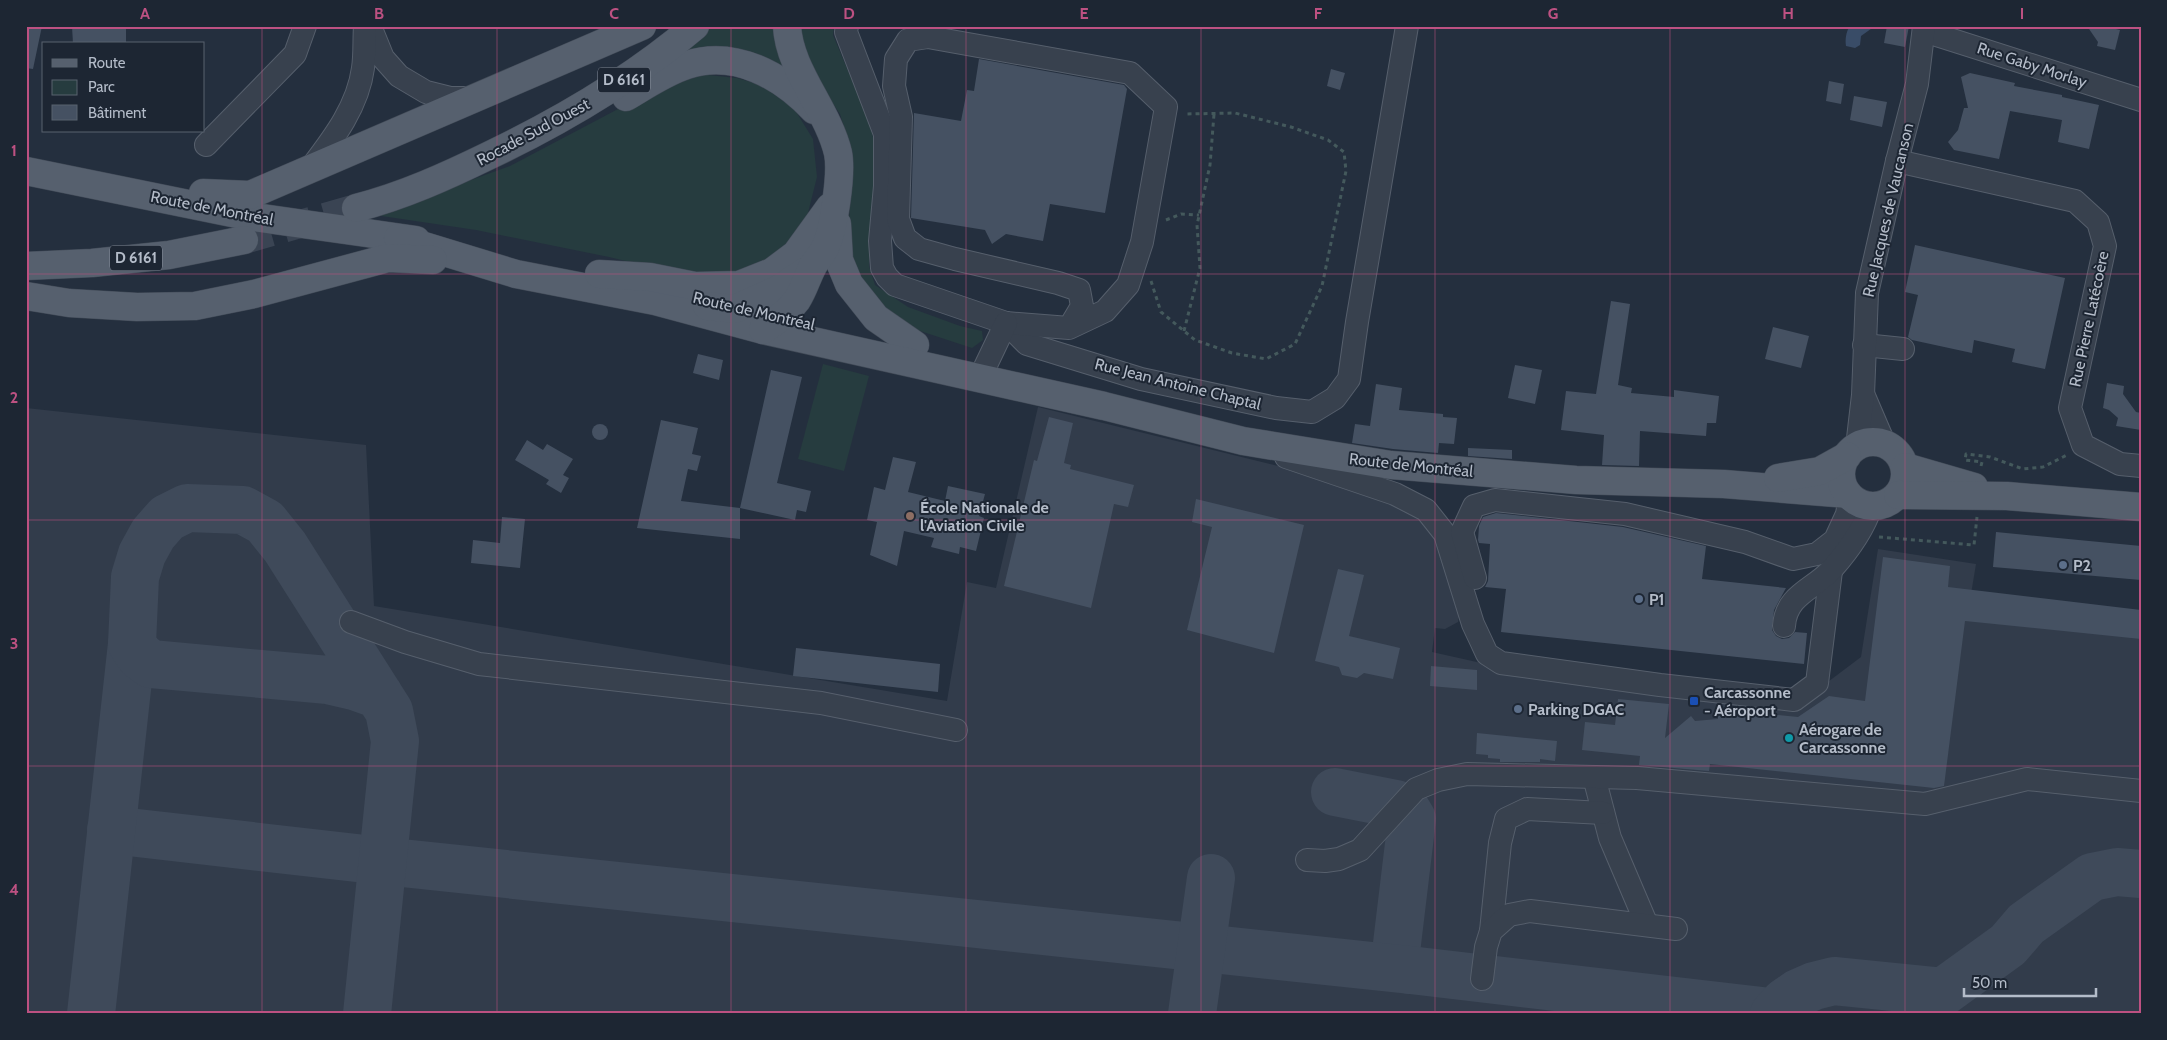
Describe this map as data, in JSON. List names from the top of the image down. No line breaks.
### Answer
{"streets":{"main road":["D 6161","Rocade Sud Ouest","Route de Montréal"],"street":["Rue Gaby Morlay","Rue Jacques de Vaucanson","Rue Pierre Latécoère","Rue Jean Antoine Chaptal"]},"crossings":[["Rue Gaby Morlay","Rue Jacques de Vaucanson"],["Route de Montréal","Rue Jacques de Vaucanson"],["Rue Jacques de Vaucanson","Rue Pierre Latécoère"]],"places":{"other":["École Nationale de l'Aviation Civile","P2","P1","Parking DGAC","Aérogare de Carcassonne"],"transit":["Carcassonne - Aéroport"]},"legend":["Route","Parc","Bâtiment"],"scale_bar":"50 m","grid":{"columns":["A","B","C","D","E","F","G","H","I"],"rows":["1","2","3","4"]}}
